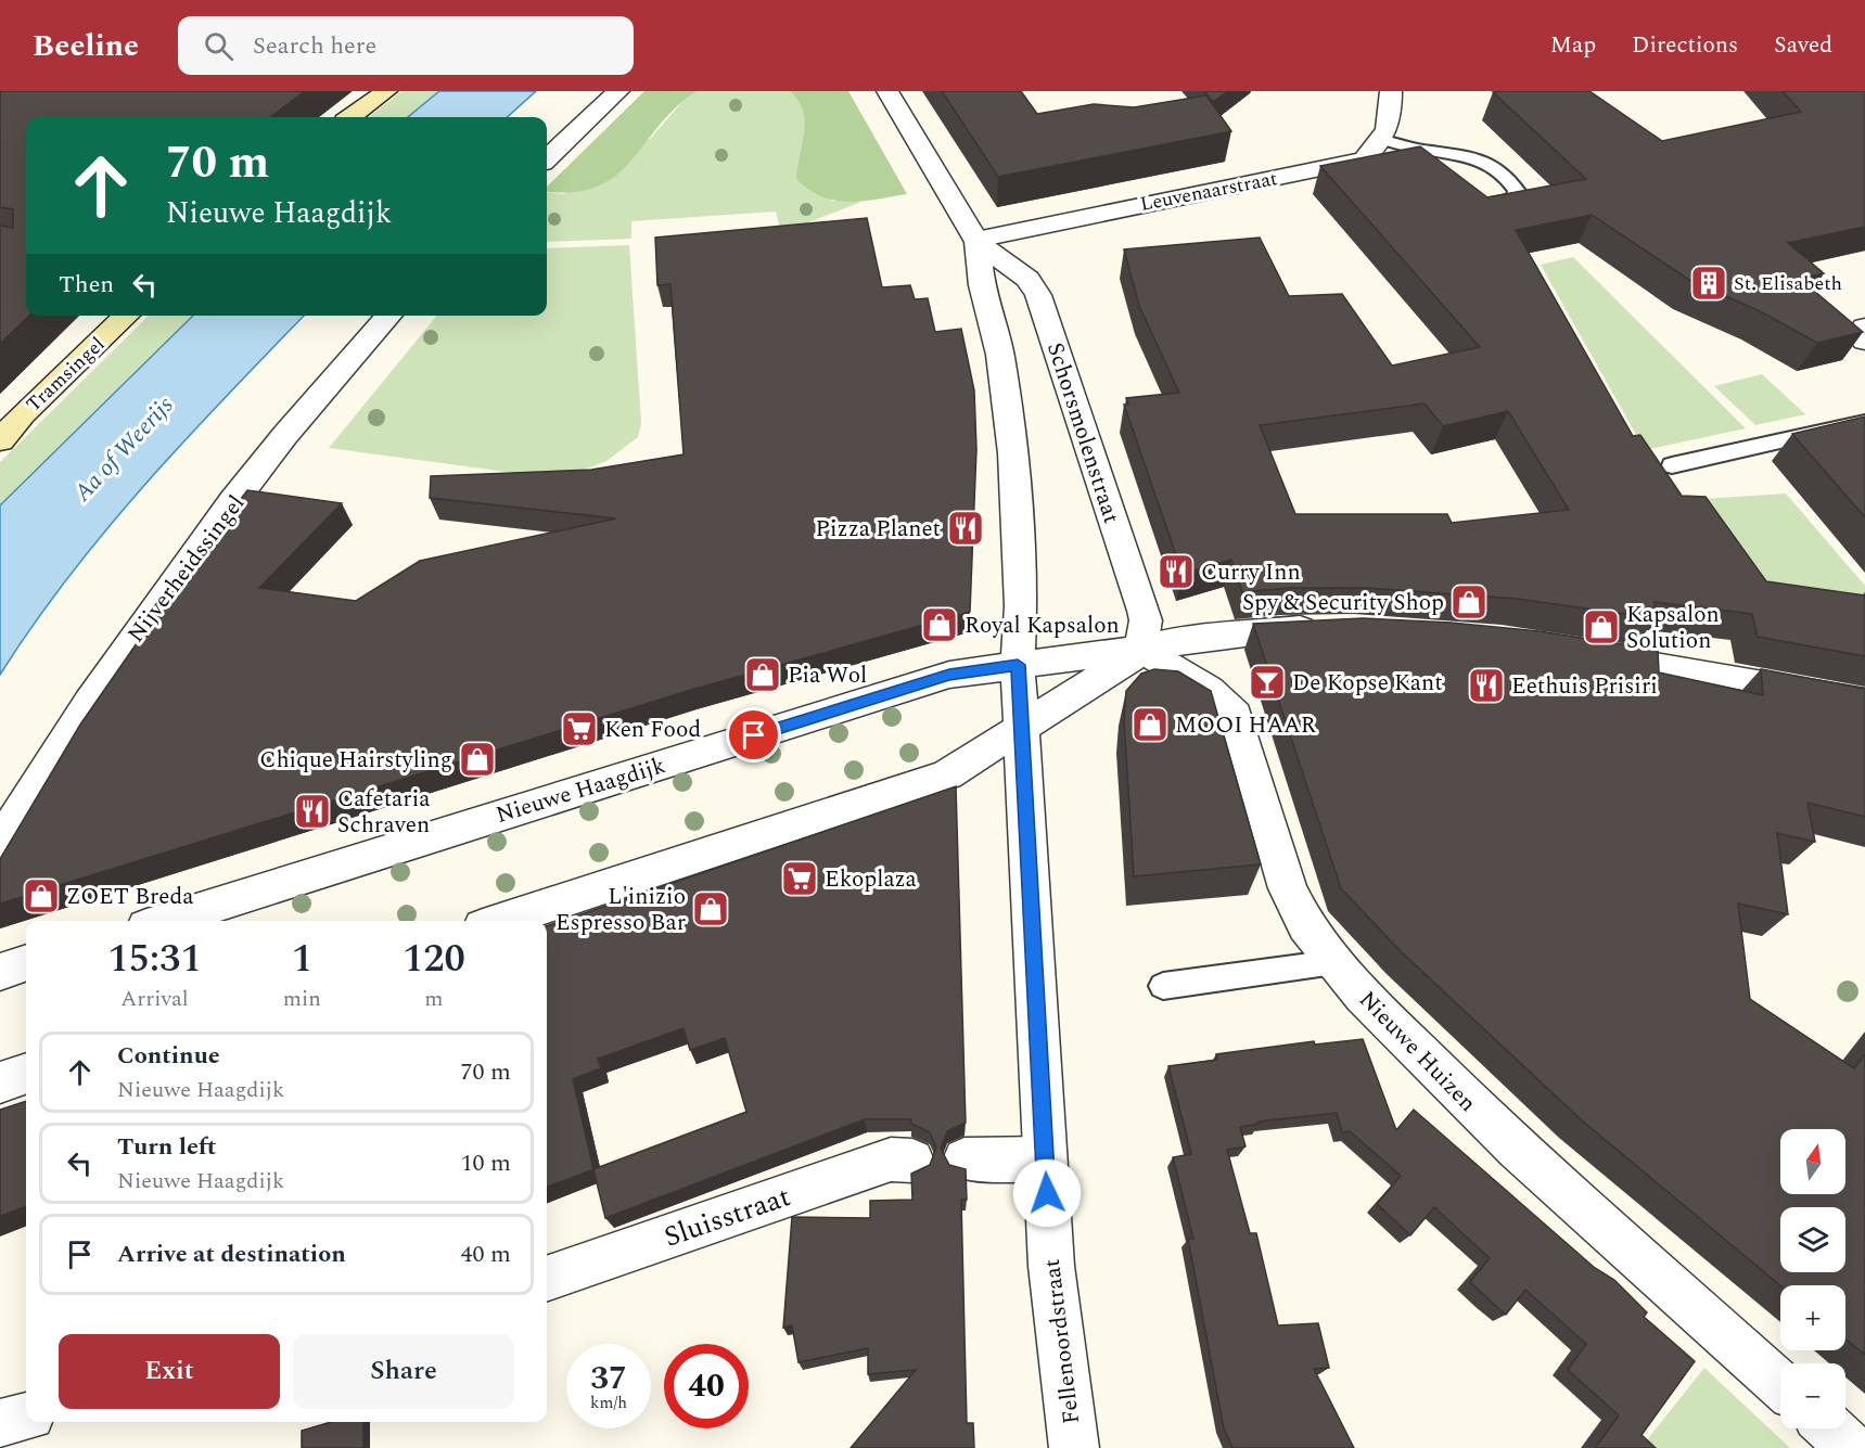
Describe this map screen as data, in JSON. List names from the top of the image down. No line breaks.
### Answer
{"streets":{"main road":["Tramsingel"],"street":["Leuvenaarstraat","Schorsmolenstraat","Nijverheidssingel","Nieuwe Haagdijk","Nieuwe Huizen","Sluisstraat","Fellenoordstraat"]},"crossings":[["Leuvenaarstraat","Schorsmolenstraat"],["Schorsmolenstraat","Nieuwe Haagdijk"],["Schorsmolenstraat","Nieuwe Huizen"],["Nieuwe Haagdijk","Nieuwe Huizen"]],"water":["Aa of Weerijs"],"places":{"building":["St. Elisabeth"],"restaurant":["Pizza Planet","Curry Inn","Eethuis Prisiri","Cafetaria Schraven"],"shop":["Spy & Security Shop","Royal Kapsalon","Kapsalon Solution","Pia Wol","MOOI HAAR","Chique Hairstyling","ZOET Breda","L'inizio Espresso Bar"],"bar":["De Kopse Kant"],"supermarket":["Ken Food","Ekoplaza"]},"north":"top","page":{"header":"Beeline","search":"Search here","nav":["Map","Directions","Saved"],"turn":["70 m","Nieuwe Haagdijk"],"then":"Then","eta":["15:31","Arrival","1","min","120","m"],"list":[{"name":"Continue","note":"Nieuwe Haagdijk","value":"70 m"},{"name":"Turn left","note":"Nieuwe Haagdijk","value":"10 m"},{"name":"Arrive at destination","value":"40 m"}],"map_buttons":["+","−"],"buttons":["Exit","Share"],"speed":"37 km/h","limit":"40"}}
